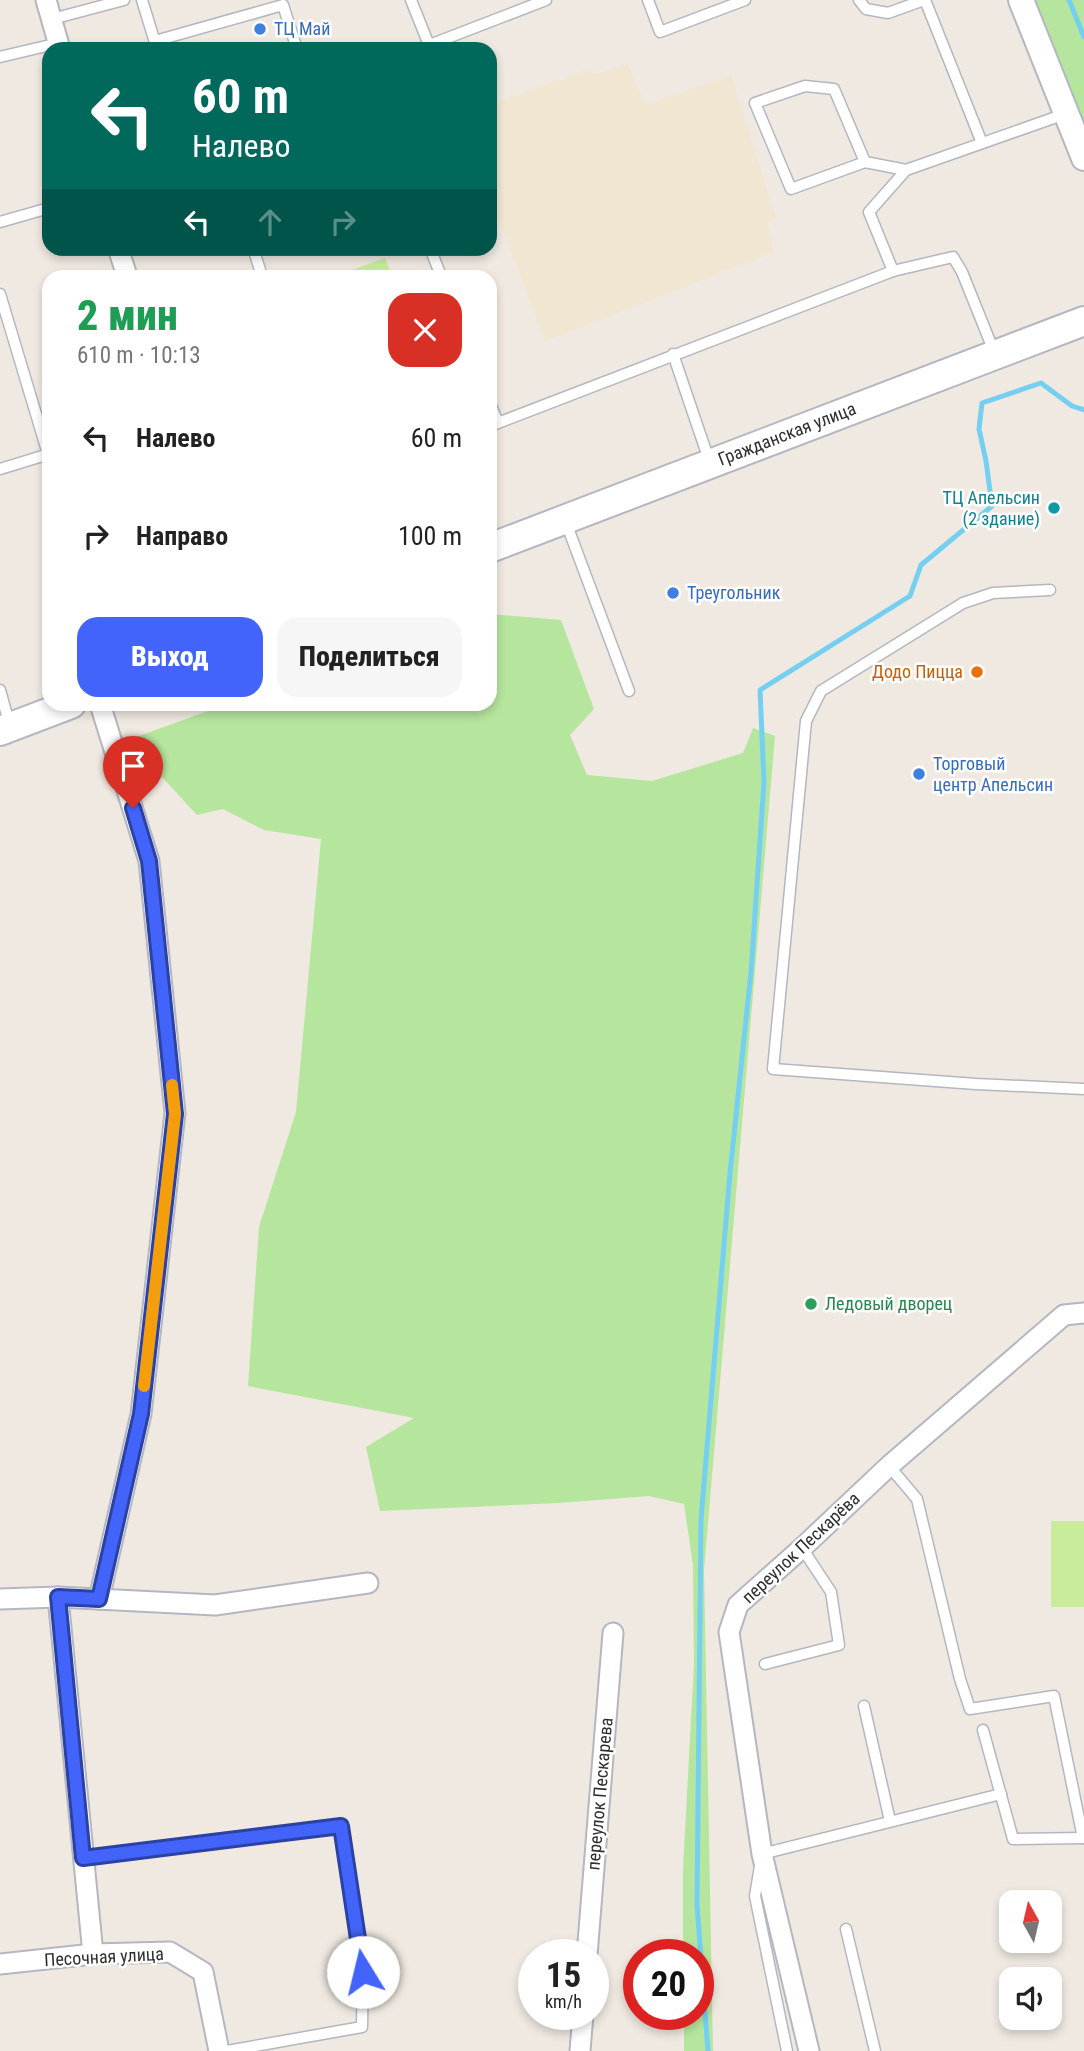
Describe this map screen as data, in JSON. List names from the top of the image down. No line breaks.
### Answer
{"streets":{"main road":["Гражданская улица"],"street":["переулок Пескарёва","переулок Пескарева","Песочная улица"]},"places":["ТЦ Май","ТЦ Апельсин (2 здание)","Треугольник","Додо Пицца","Торговый центр Апельсин","Ледовый дворец"],"north":"top","page":{"turn":["60 m","Налево"],"heading":["2 мин","610 m · 10:13"],"list":[{"name":"Налево","value":"60 m"},{"name":"Направо","value":"100 m"}],"buttons":["Выход","Поделиться"],"speed":"15 km/h","limit":"20"}}
